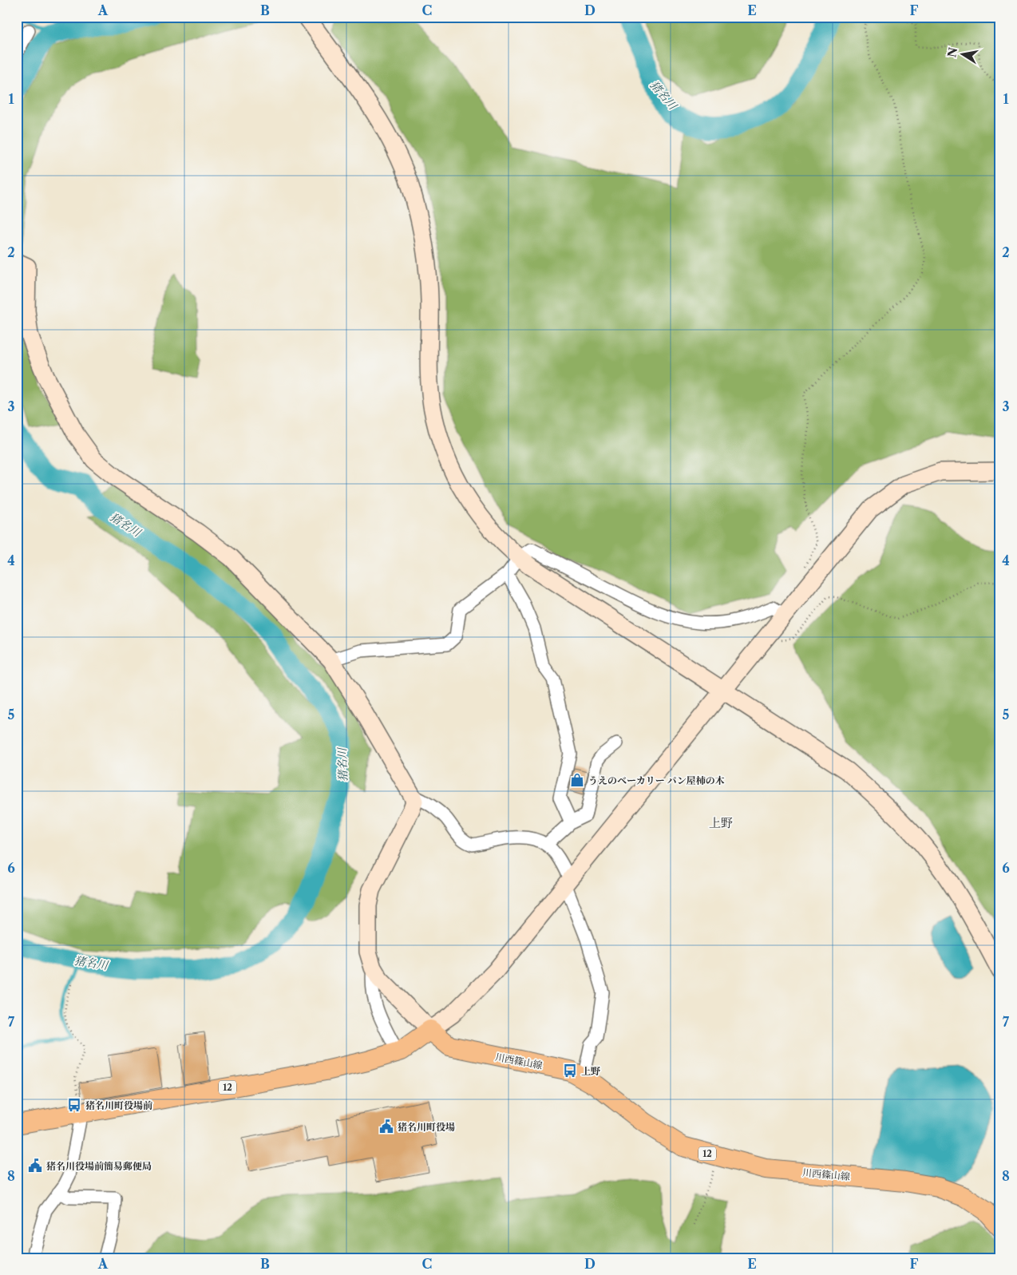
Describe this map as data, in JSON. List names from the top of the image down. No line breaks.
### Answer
{"streets":{"main road":["川西篠山線","12"]},"crossings":[["川西篠山線","12"]],"districts":["上野"],"water":["猪名川"],"places":{"shop":["うえのベーカリー パン屋柿の木"],"bus stop":["上野","猪名川町役場前"],"public building":["猪名川町役場","猪名川役場前簡易郵便局"]},"north":"left","grid":{"columns":["A","B","C","D","E","F"],"rows":["1","2","3","4","5","6","7","8"]}}
